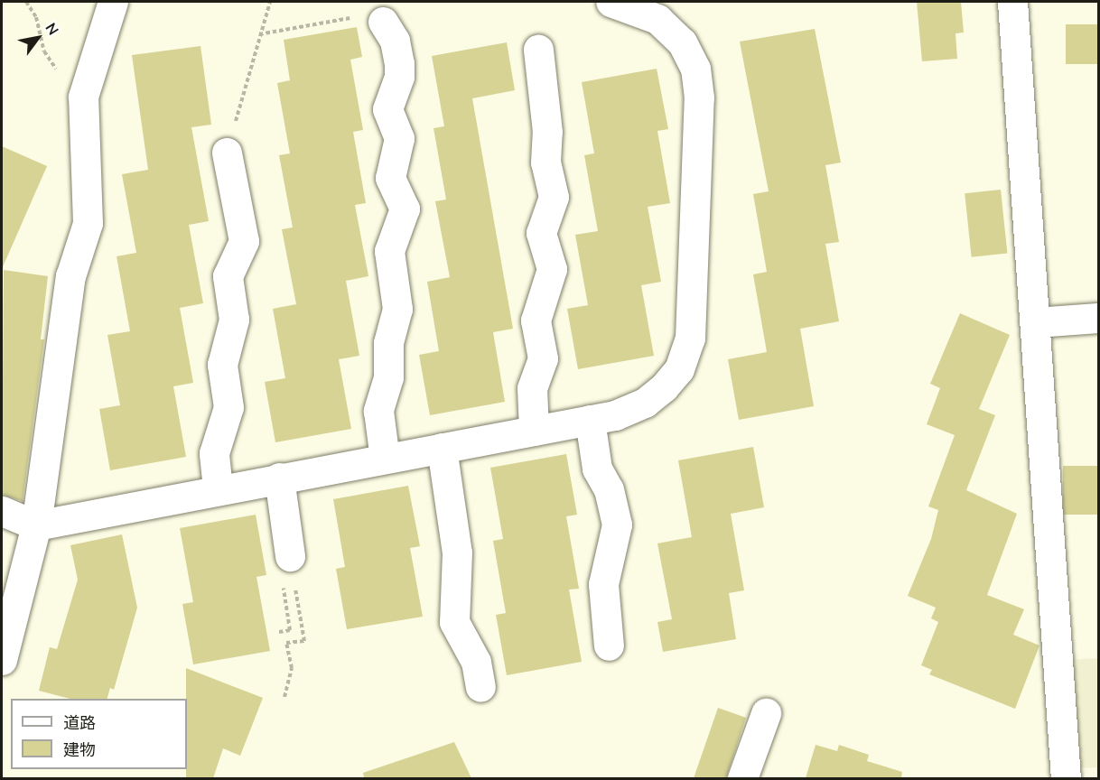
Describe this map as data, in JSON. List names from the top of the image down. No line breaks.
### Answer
{"legend":["道路","建物"],"north":"top right"}
